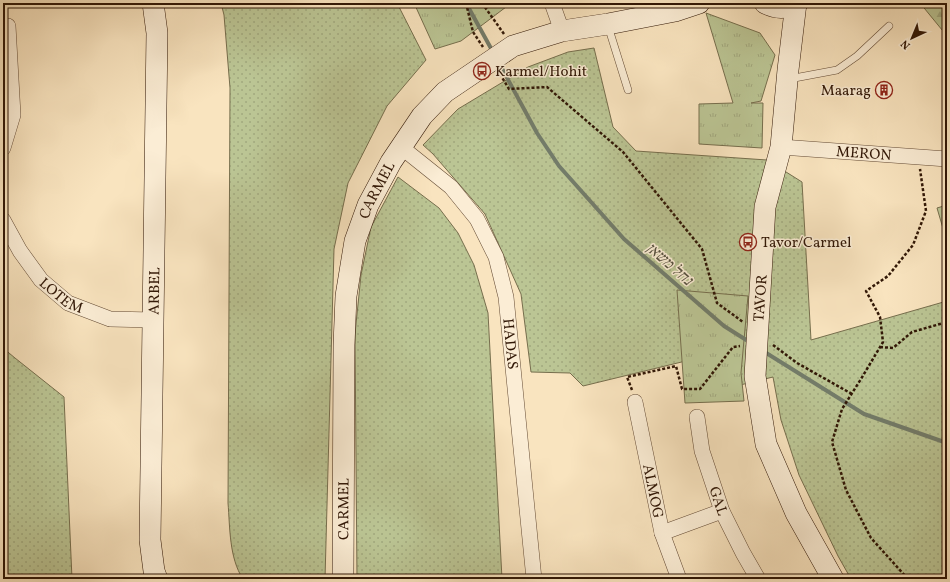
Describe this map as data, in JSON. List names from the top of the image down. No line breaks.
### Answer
{"streets":{"street":["MERON","CARMEL","ARBEL","LOTEM","TAVOR","HADAS","ALMOG","GAL"]},"crossings":[["MERON","TAVOR"],["CARMEL","HADAS"],["ARBEL","LOTEM"]],"water":["נחל משאן"],"places":{"bus stop":["Karmel/Hohit","Tavor/Carmel"],"building":["Maarag"]},"north":"bottom left"}
